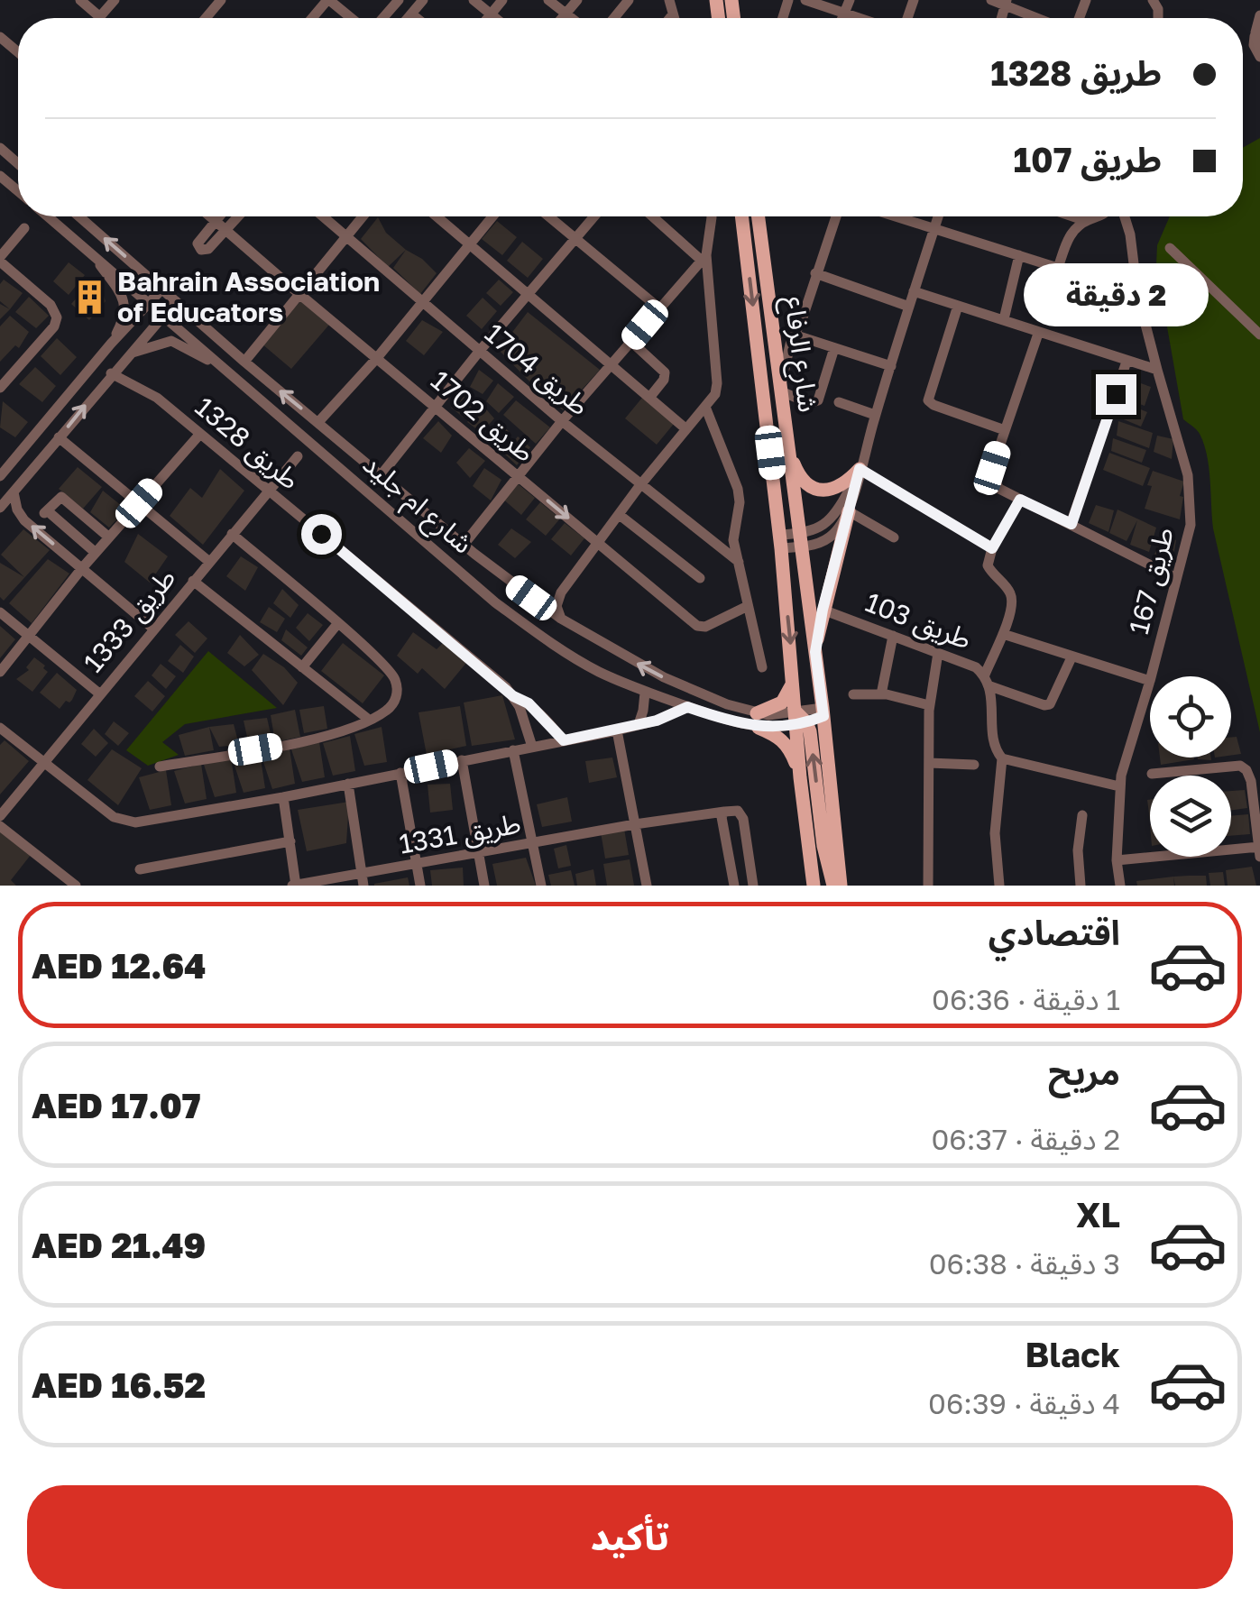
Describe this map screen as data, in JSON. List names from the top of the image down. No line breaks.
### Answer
{"streets":{"main road":["شارع الرفاع"],"street":["طريق 1704","طريق 1702","طريق 1328","شارع ام جليد","طريق 167","طريق 1333","طريق 103","طريق 1331"]},"crossings":[["شارع الرفاع","شارع ام جليد"],["طريق 1328","طريق 1333"]],"places":{"building":["Bahrain Association of Educators"]},"page":{"banner":["طريق 1328","طريق 107"],"bubble":"2 دقيقة","list":[{"name":"اقتصادي","note":"1 دقيقة · 06:36","value":"AED 12.64"},{"name":"مريح","note":"2 دقيقة · 06:37","value":"AED 17.07"},{"name":"XL","note":"3 دقيقة · 06:38","value":"AED 21.49"},{"name":"Black","note":"4 دقيقة · 06:39","value":"AED 16.52"}],"buttons":"تأكيد"}}
